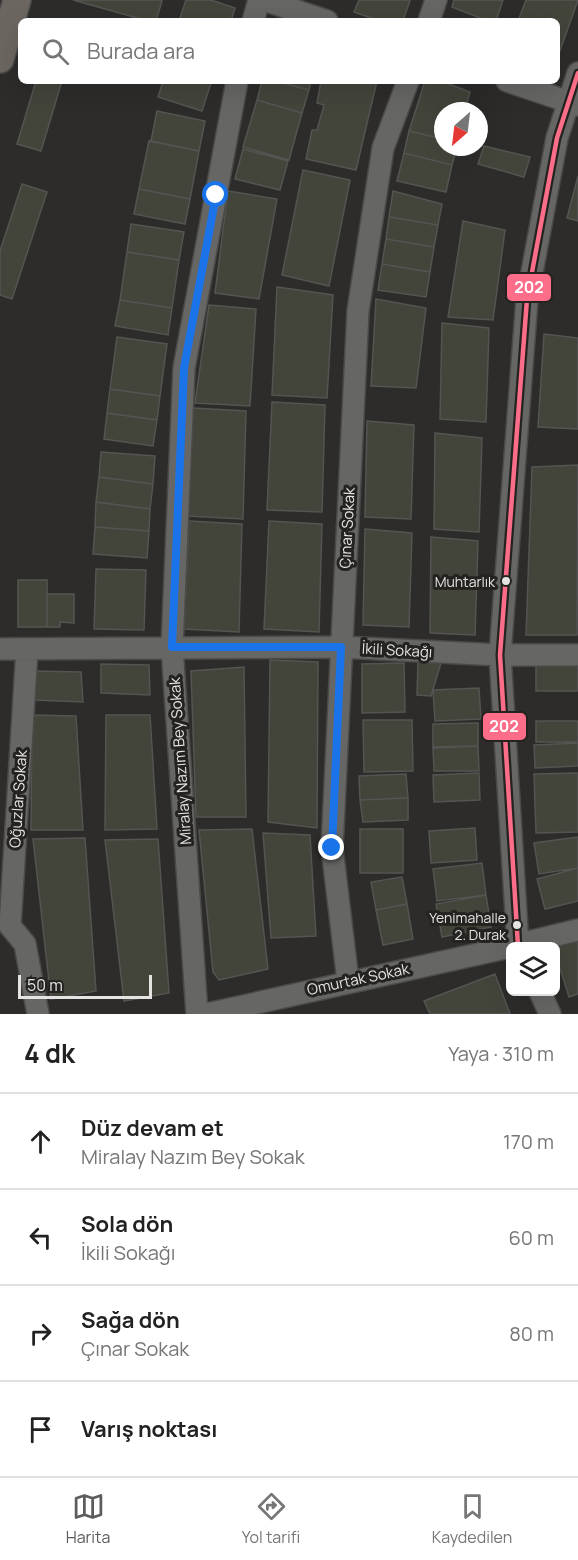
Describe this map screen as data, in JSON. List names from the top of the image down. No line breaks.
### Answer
{"streets":{"street":["Çınar Sokak","İkili Sokağı","Miralay Nazım Bey Sokak","Oğuzlar Sokak","Omurtak Sokak"]},"crossings":[["Çınar Sokak","İkili Sokağı"],["Çınar Sokak","Omurtak Sokak"],["İkili Sokağı","Miralay Nazım Bey Sokak"],["İkili Sokağı","Oğuzlar Sokak"]],"places":["Muhtarlık","Yenimahalle 2. Durak"],"lines":["transit line 202"],"scale_bar":"50 m","north":"bottom left","page":{"search":"Burada ara","scale":"50 m","heading":["4 dk","Yaya · 310 m"],"list":[["Düz devam et","Miralay Nazım Bey Sokak","170 m"],["Sola dön","İkili Sokağı","60 m"],["Sağa dön","Çınar Sokak","80 m"],"Varış noktası"],"nav":["Harita","Yol tarifi","Kaydedilen"]}}
